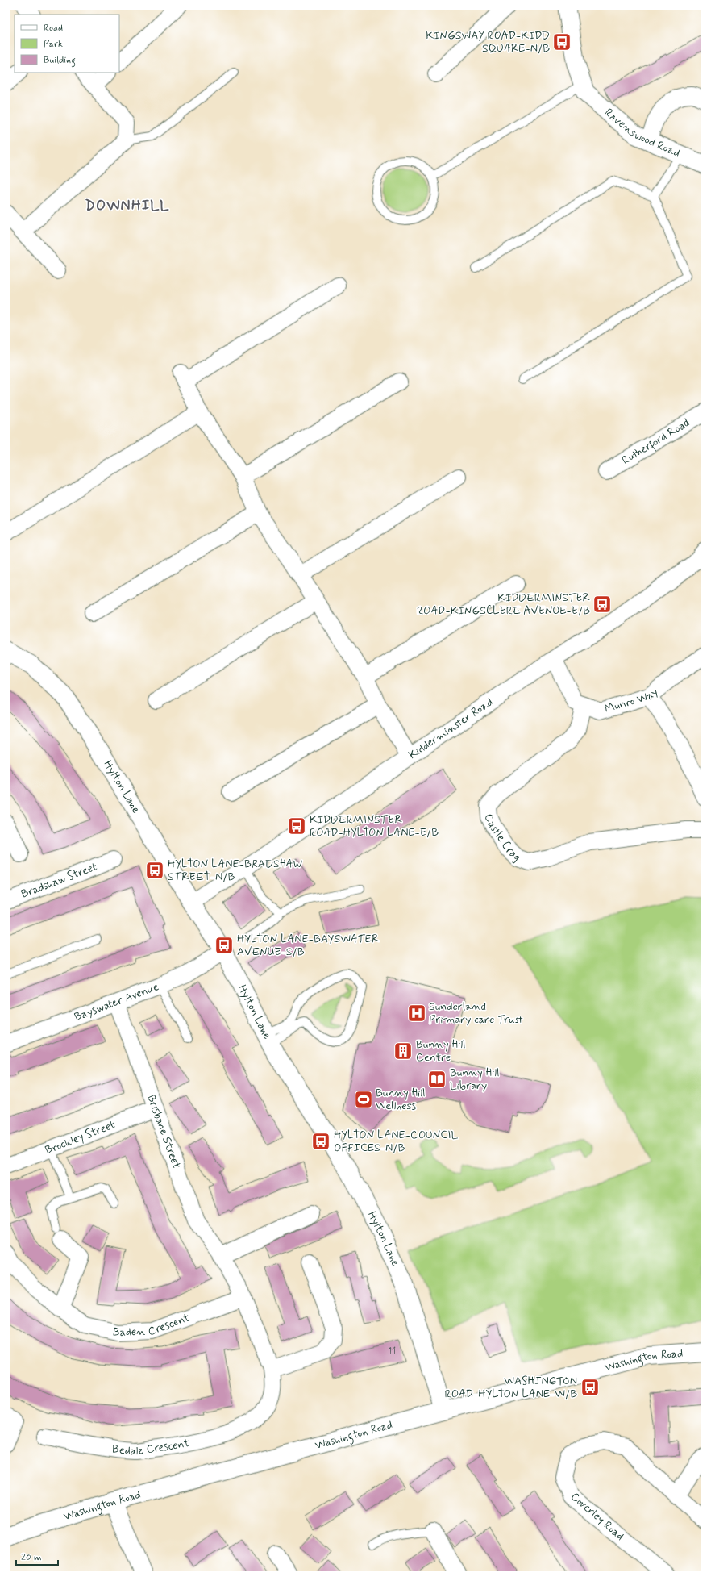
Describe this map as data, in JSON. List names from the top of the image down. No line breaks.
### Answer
{"streets":{"street":["Ravenswood Road","Rutherford Road","Munro Way","Kidderminster Road","Hylton Lane","Castle Crag","Bradshaw Street","Bayswater Avenue","Brisbane Street","Brockley Street","Baden Crescent","Washington Road","Bedale Crescent","Coverley Road"]},"crossings":[["Munro Way","Kidderminster Road"],["Munro Way","Castle Crag"],["Kidderminster Road","Hylton Lane"],["Hylton Lane","Bayswater Avenue"],["Hylton Lane","Washington Road"],["Bayswater Avenue","Brisbane Street"],["Brisbane Street","Brockley Street"],["Brisbane Street","Baden Crescent"],["Brisbane Street","Bedale Crescent"]],"districts":["DOWNHILL"],"places":{"bus stop":["KINGSWAY ROAD-KIDD SQUARE-N/B","KIDDERMINSTER ROAD-KINGSCLERE AVENUE-E/B","KIDDERMINSTER ROAD-HYLTON LANE-E/B","HYLTON LANE-BRADSHAW STREET-N/B","HYLTON LANE-BAYSWATER AVENUE-S/B","HYLTON LANE-COUNCIL OFFICES-N/B","WASHINGTON ROAD-HYLTON LANE-W/B"],"hospital":["Sunderland Primary care Trust"],"building":["Bunny Hill Centre"],"library":["Bunny Hill Library"],"sports":["Bunny Hill Wellness"]},"house_numbers":["11"],"legend":["Road","Park","Building"],"scale_bar":"20 m"}
